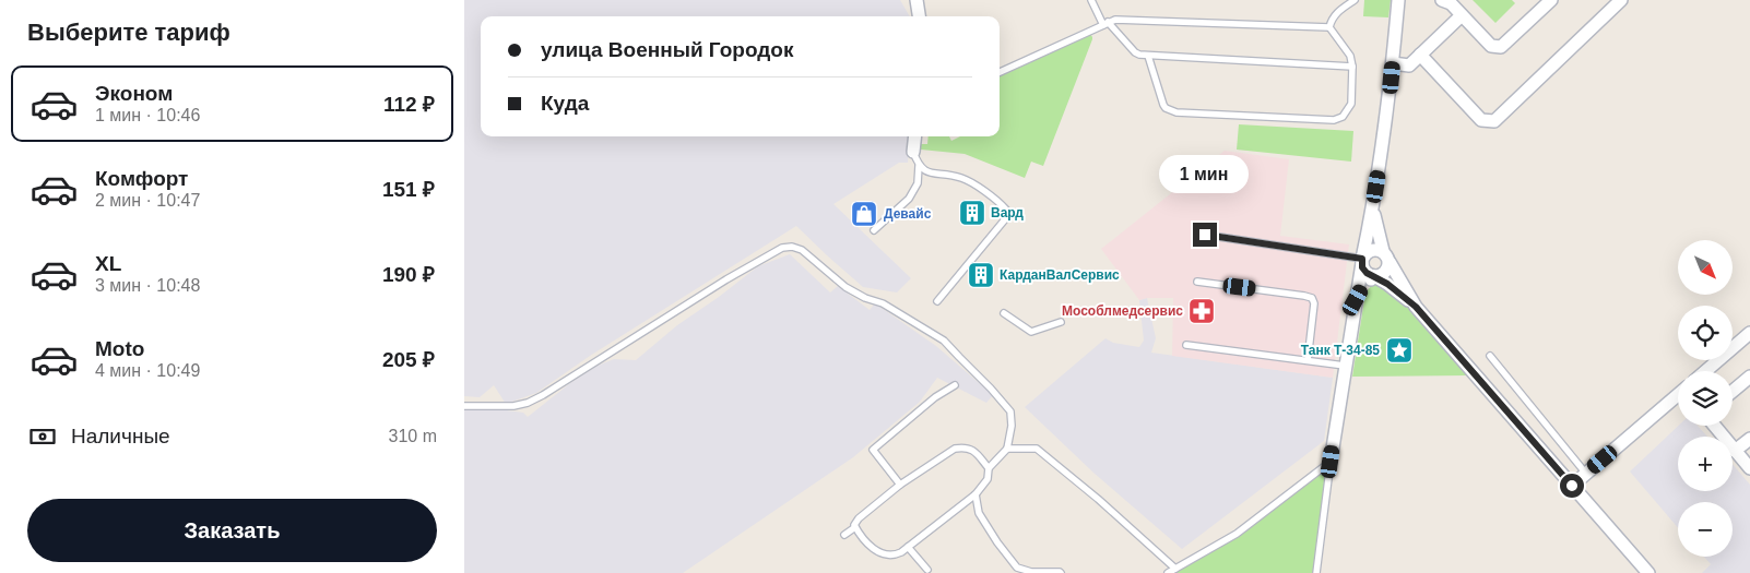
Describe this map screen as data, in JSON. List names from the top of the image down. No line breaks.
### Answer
{"places":{"building":["Вард","КарданВалСервис"],"shop":["Девайс"],"pharmacy":["Мособлмедсервис"],"place":["Танк Т-34-85"]},"north":"bottom right","page":{"heading":"Выберите тариф","banner":["улица Военный Городок","Куда"],"list":[{"name":"Эконом","note":"1 мин · 10:46","value":"112 ₽"},{"name":"Комфорт","note":"2 мин · 10:47","value":"151 ₽"},{"name":"XL","note":"3 мин · 10:48","value":"190 ₽"},{"name":"Moto","note":"4 мин · 10:49","value":"205 ₽"}],"bubble":"1 мин","map_buttons":["+","−"],"pay":["Наличные","310 m"],"buttons":"Заказать"}}
